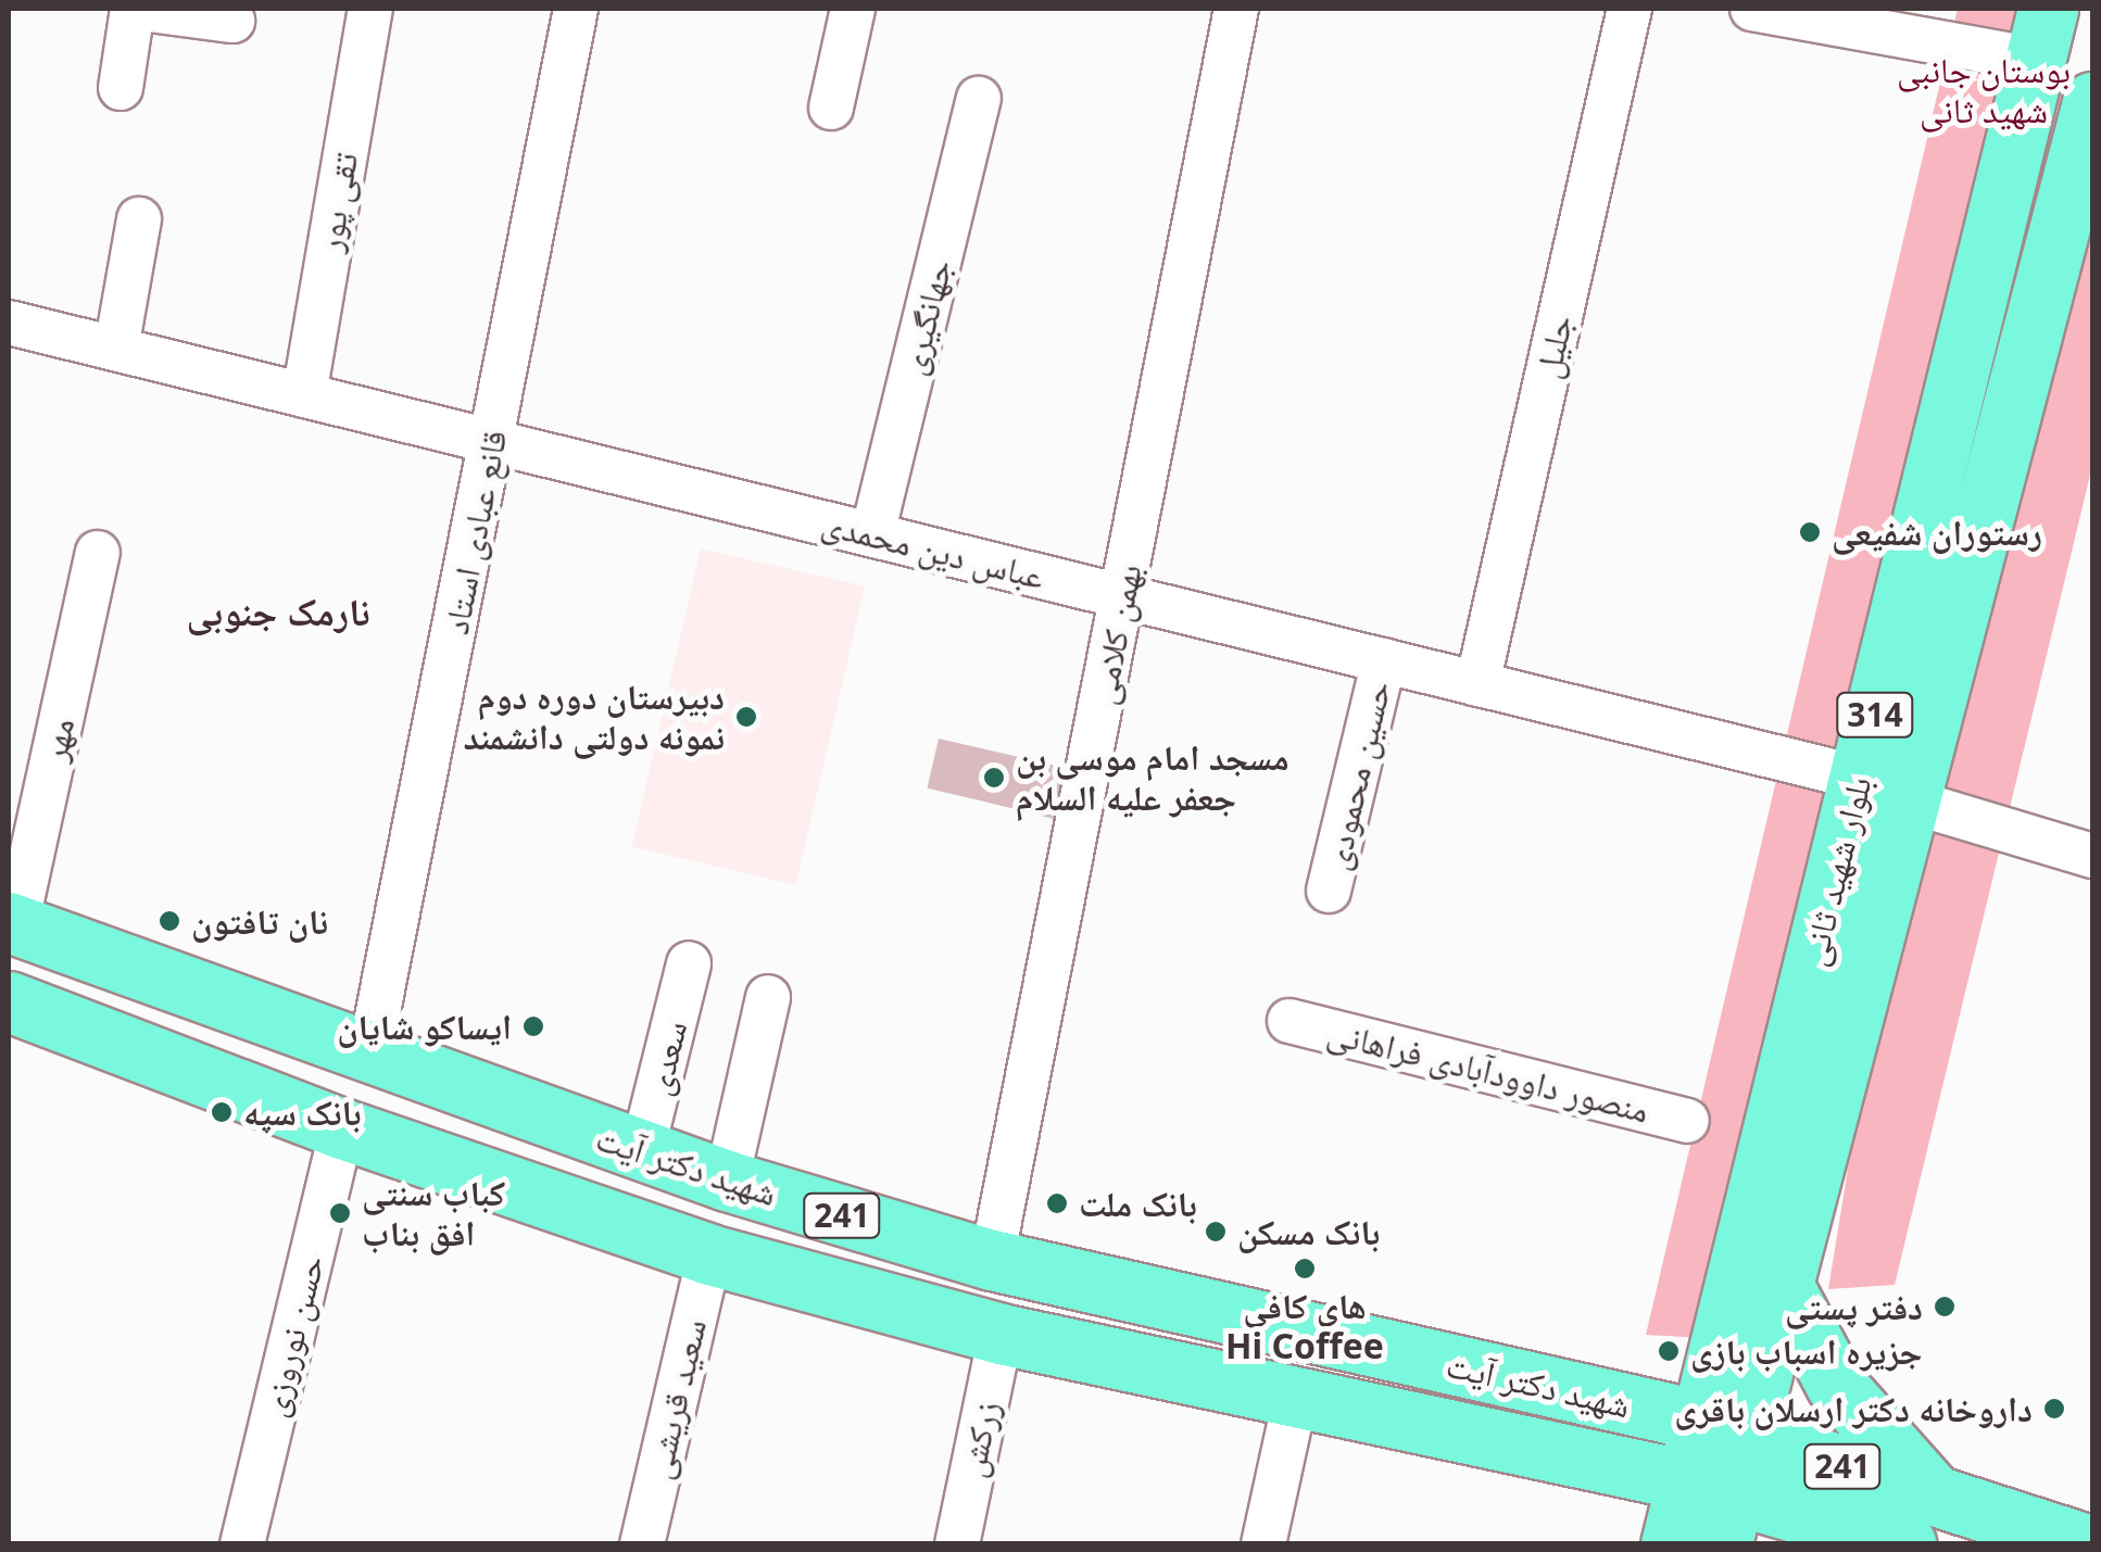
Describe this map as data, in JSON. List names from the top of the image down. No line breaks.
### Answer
{"streets":{"main road":["314","بلوار شهید ثانی","شهید دکتر آیت","241"],"street":["تقی پور","جهانگیری","جلیل","قانع عبادی استاد","عباس دین محمدی","بهمن کلامی","مهر","حسین محمودی","سعدی","منصور داوودآبادی فراهانی","حسن نوروزی","سعید قریشی","زرکش"]},"crossings":[["تقی پور","عباس دین محمدی"],["جهانگیری","عباس دین محمدی"],["جلیل","عباس دین محمدی"],["قانع عبادی استاد","عباس دین محمدی"],["قانع عبادی استاد","شهید دکتر آیت"],["عباس دین محمدی","بهمن کلامی"],["عباس دین محمدی","حسین محمودی"],["عباس دین محمدی","بلوار شهید ثانی"],["بهمن کلامی","شهید دکتر آیت"],["مهر","شهید دکتر آیت"],["بلوار شهید ثانی","شهید دکتر آیت"],["سعدی","شهید دکتر آیت"],["شهید دکتر آیت","حسن نوروزی"],["شهید دکتر آیت","سعید قریشی"],["شهید دکتر آیت","زرکش"]],"districts":["نارمک جنوبی"],"parks":["بوستان جانبی شهید ثانی"],"places":["رستوران شفیعی","دبیرستان دوره دوم نمونه دولتی دانشمند","مسجد امام موسی بن جعفر علیه السلام","نان تافتون","ایساکو شایان","بانک سپه","بانک ملت","کباب سنتی افق بناب","بانک مسکن","های کافی Hi Coffee","دفتر پستی","جزیره اسباب بازی","داروخانه دکتر ارسلان باقری"]}
